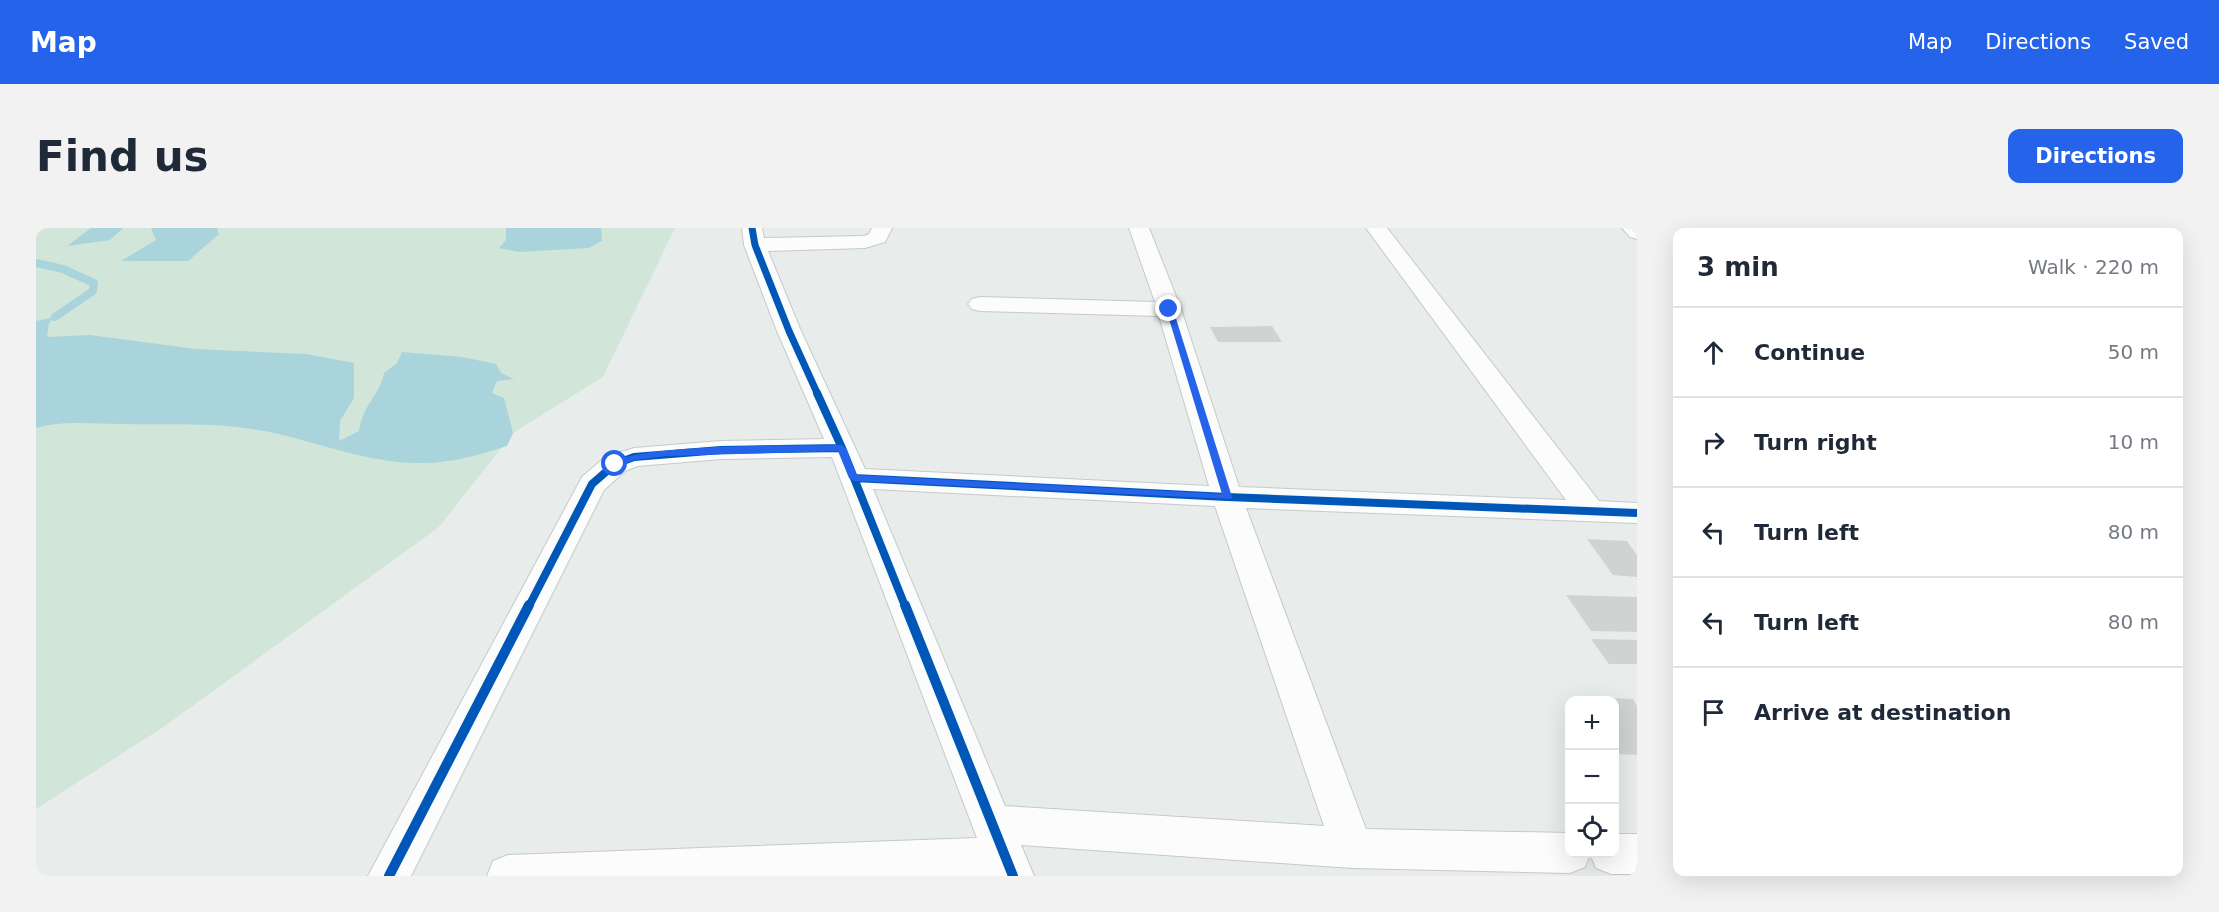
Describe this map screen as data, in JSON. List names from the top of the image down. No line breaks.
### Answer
{"page":{"header":"Map","nav":["Map","Directions","Saved"],"buttons":"Directions","title":"Find us","heading":["3 min","Walk · 220 m"],"list":[["Continue","50 m"],["Turn right","10 m"],["Turn left","80 m"],["Turn left","80 m"],"Arrive at destination"],"map_buttons":["+","−"]}}
